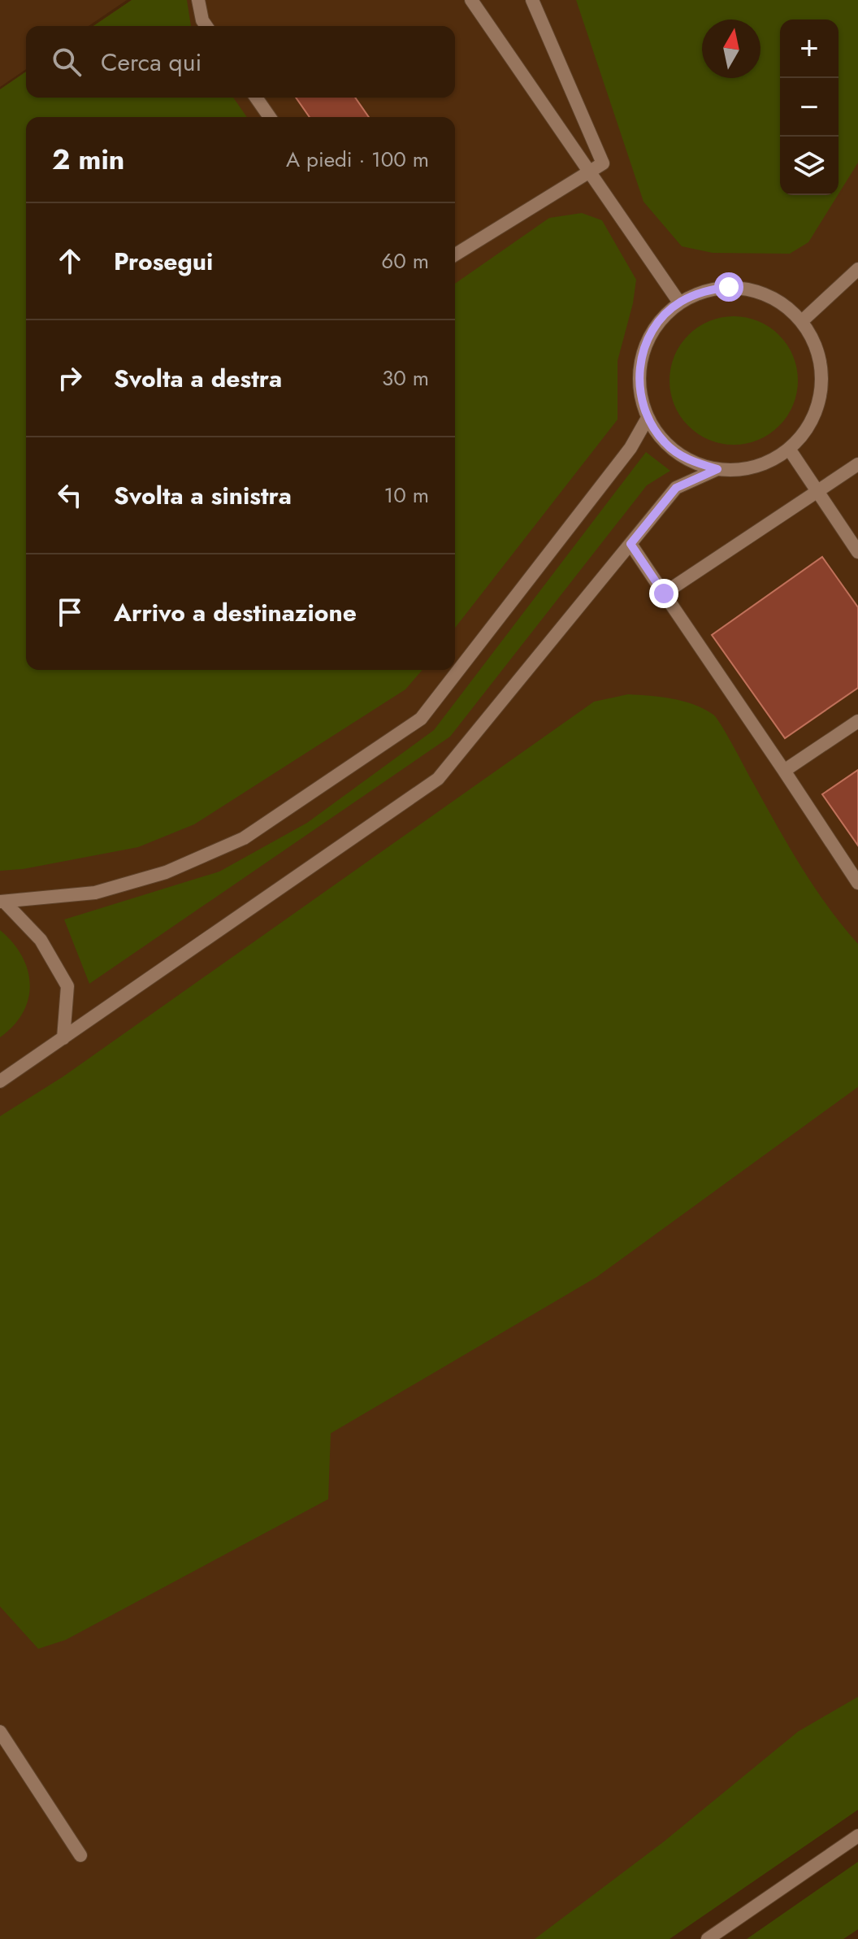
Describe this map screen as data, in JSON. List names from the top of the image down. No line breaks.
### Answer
{"north":"top","page":{"map_buttons":["+","−"],"search":"Cerca qui","heading":["2 min","A piedi · 100 m"],"list":[["Prosegui","60 m"],["Svolta a destra","30 m"],["Svolta a sinistra","10 m"],"Arrivo a destinazione"]}}
